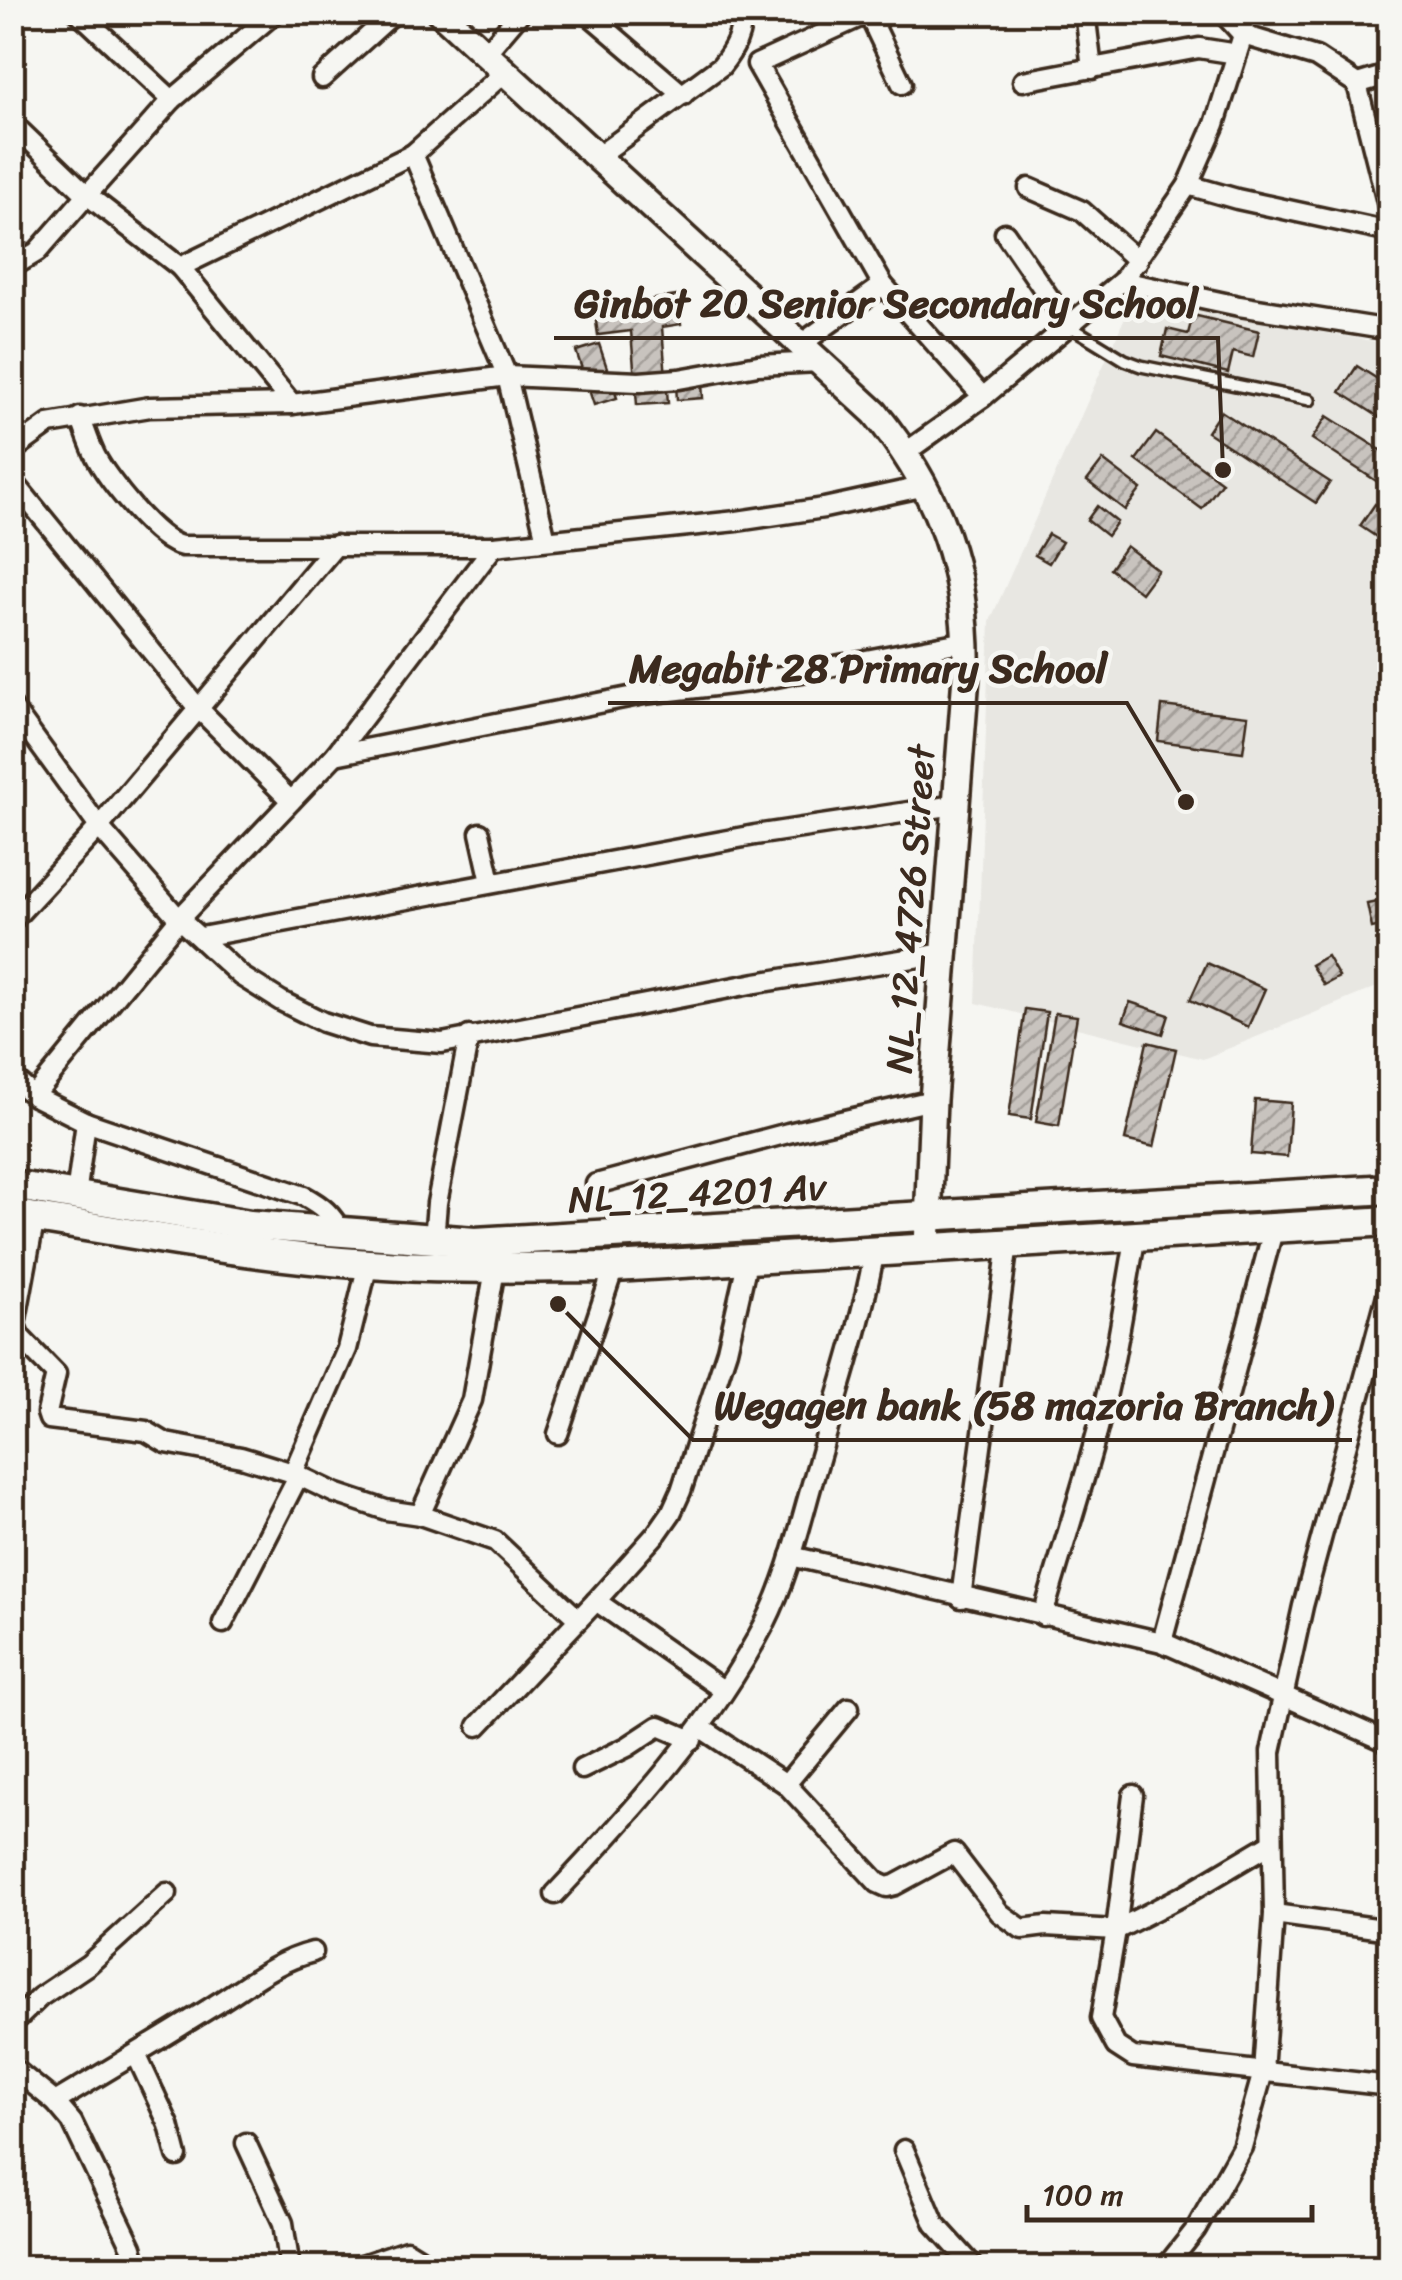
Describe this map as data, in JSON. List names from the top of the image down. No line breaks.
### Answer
{"streets":{"main road":["NL_12_4201 Av"],"street":["NL_12_4726 Street"]},"crossings":[["NL_12_4726 Street","NL_12_4201 Av"]],"places":["Ginbot 20 Senior Secondary School","Megabit 28 Primary School","Wegagen bank (58 mazoria Branch)"],"scale_bar":"100 m"}
